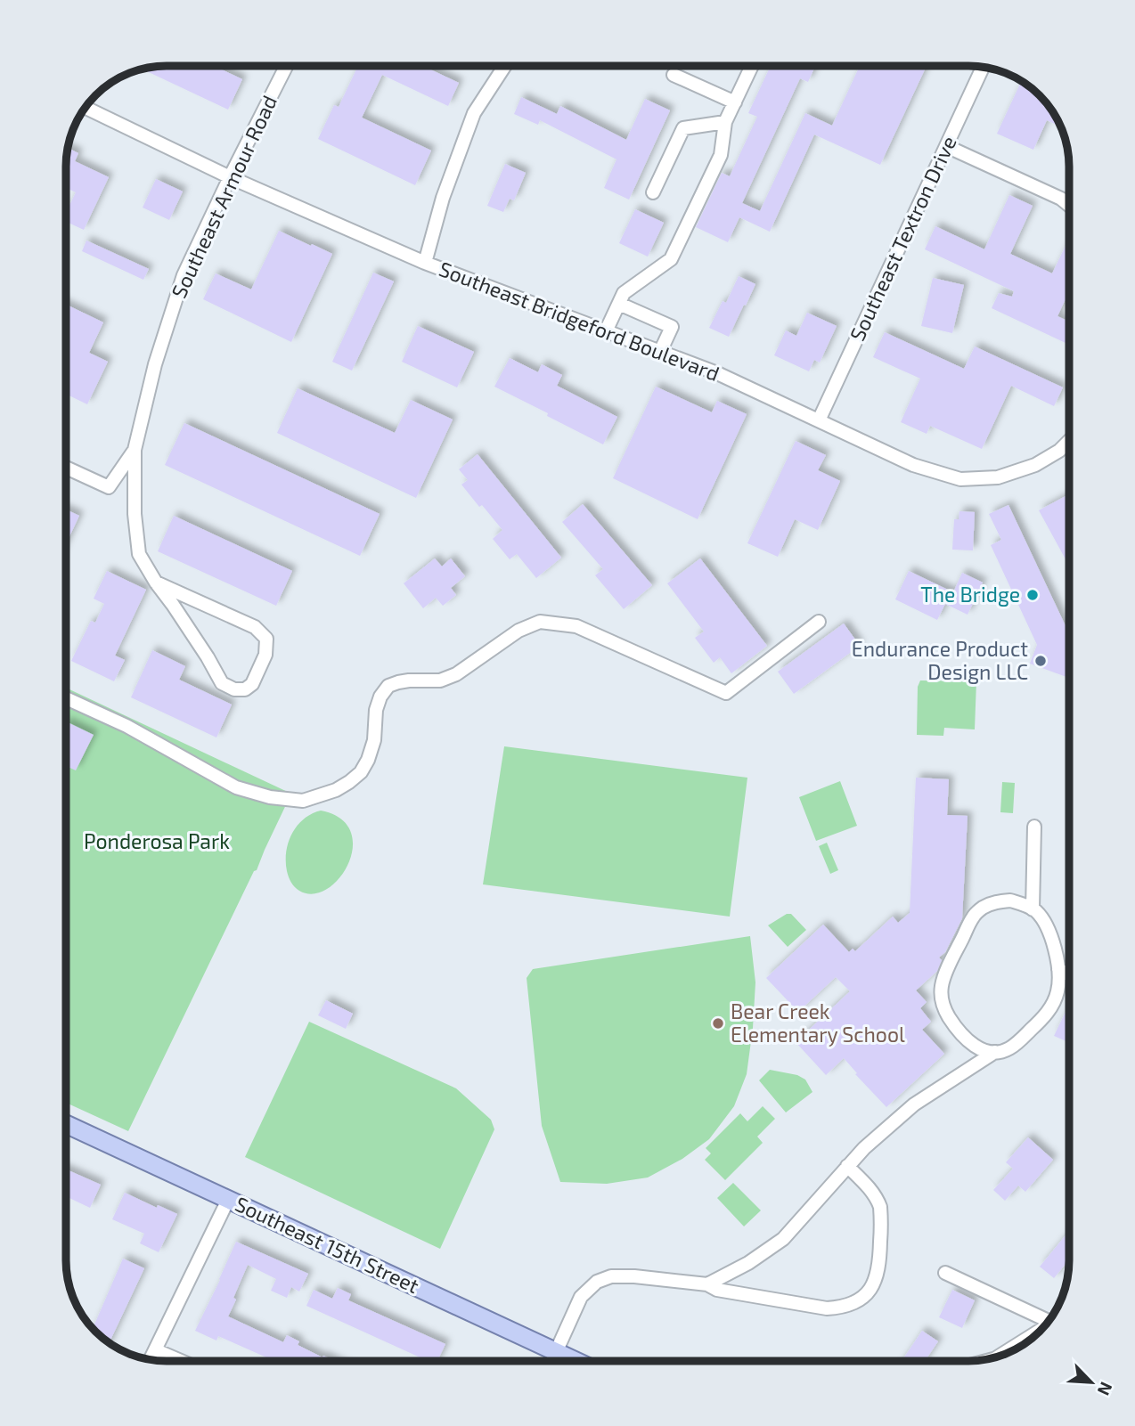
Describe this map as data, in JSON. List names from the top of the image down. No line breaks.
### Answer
{"streets":{"main road":["Southeast 15th Street"],"street":["Southeast Armour Road","Southeast Textron Drive","Southeast Bridgeford Boulevard"]},"crossings":[["Southeast Armour Road","Southeast Bridgeford Boulevard"],["Southeast Textron Drive","Southeast Bridgeford Boulevard"]],"parks":["Ponderosa Park"],"places":["The Bridge","Endurance Product Design LLC","Bear Creek Elementary School"],"north":"bottom right"}
